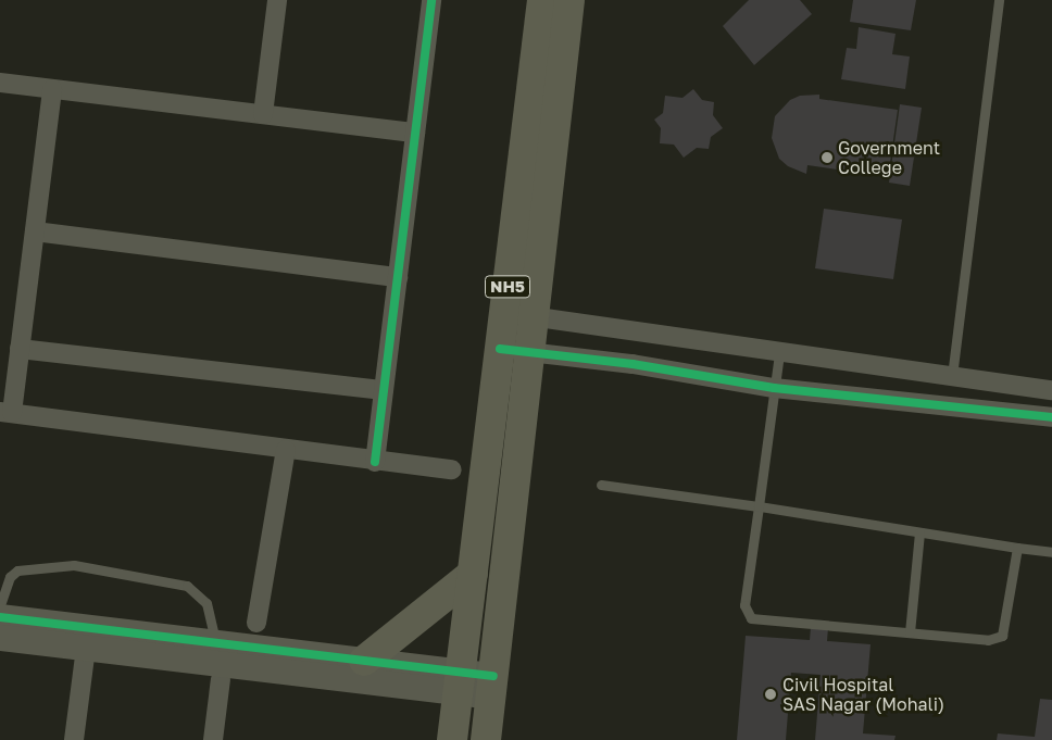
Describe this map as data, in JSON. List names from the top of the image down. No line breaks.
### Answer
{"streets":{"highway":["NH5"]},"places":["Government College","Civil Hospital SAS Nagar (Mohali)"]}
